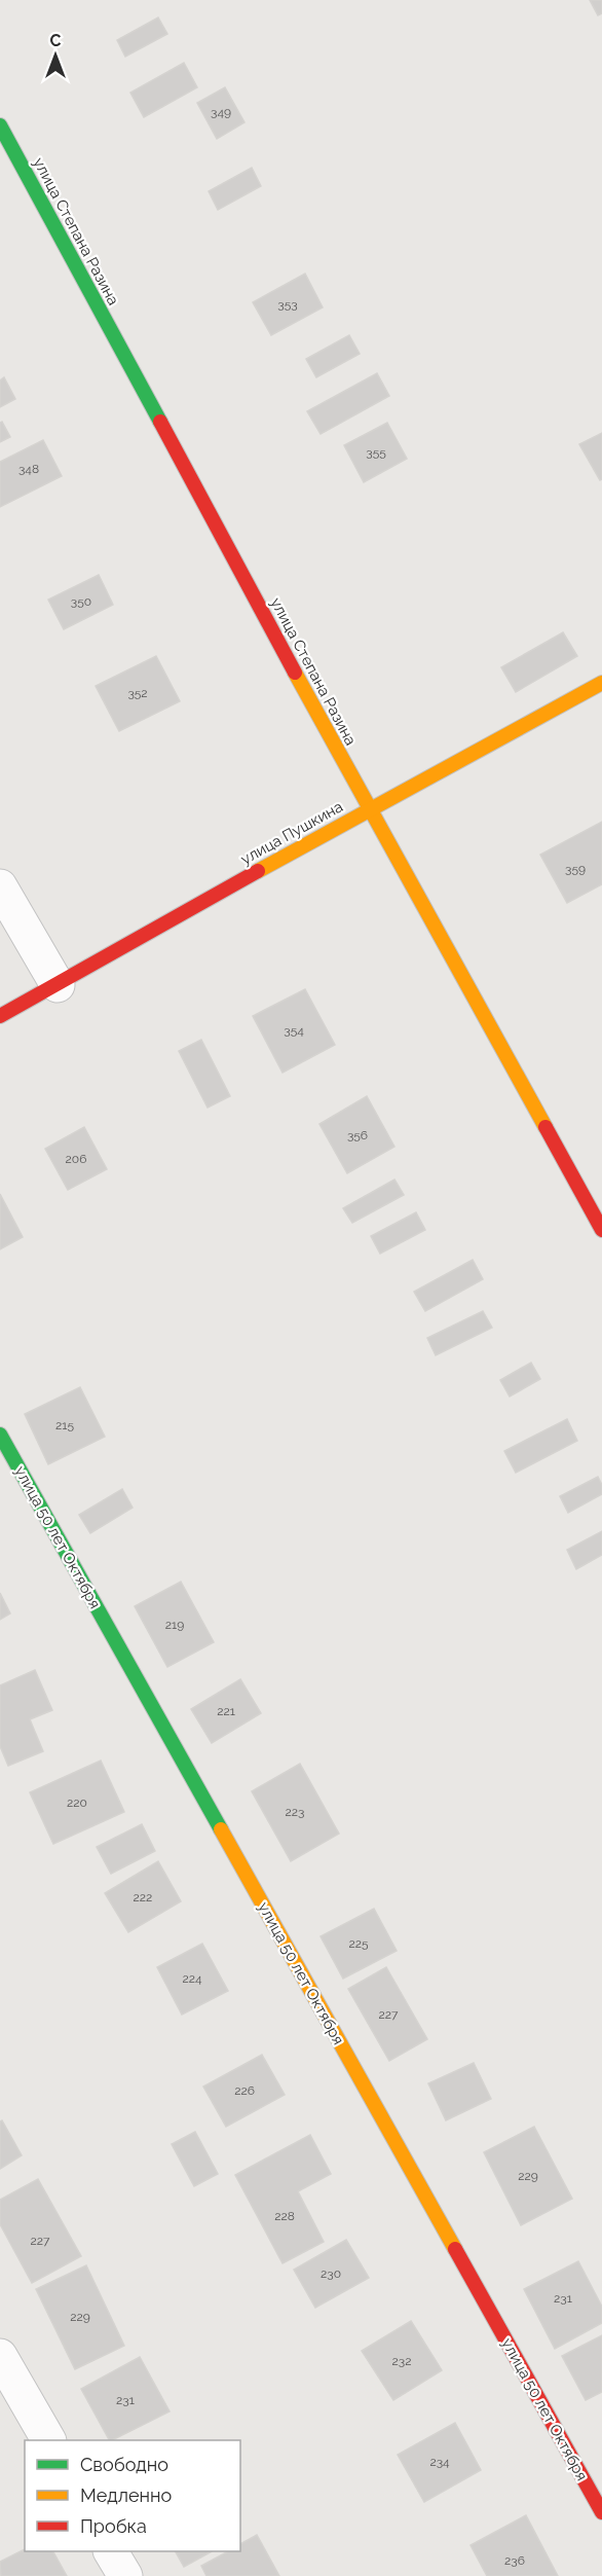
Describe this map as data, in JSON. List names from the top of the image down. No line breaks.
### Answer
{"streets":{"street":["улица Степана Разина","улица Пушкина","улица 50 лет Октября"]},"crossings":[["улица Степана Разина","улица Пушкина"]],"house_numbers":["349","353","355","348","350","352","359","354","356","206","215","219","221","220","223","222","225","224","227","226","229","228","227","230","231","229","232","231","234","236"],"legend":["Свободно","Медленно","Пробка"],"north":"top"}
